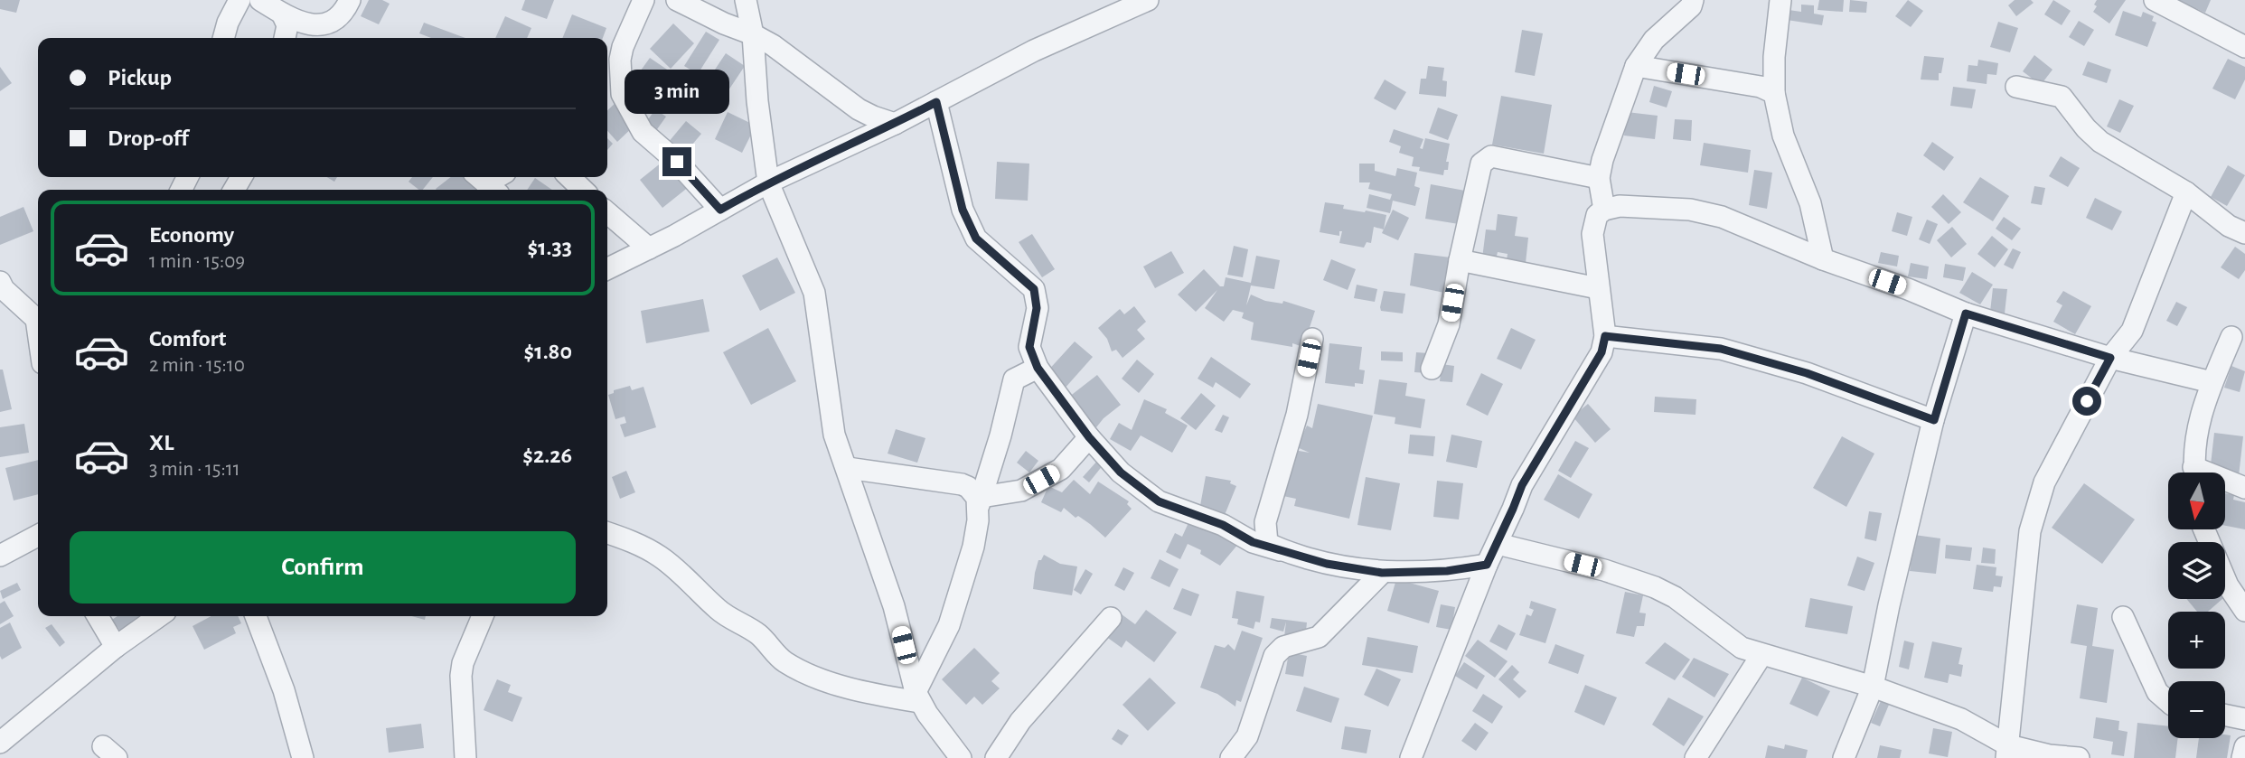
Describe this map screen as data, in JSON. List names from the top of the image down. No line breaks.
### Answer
{"north":"bottom","page":{"banner":["Pickup","Drop-off"],"bubble":"3 min","list":[{"name":"Economy","note":"1 min · 15:09","value":"$1.33"},{"name":"Comfort","note":"2 min · 15:10","value":"$1.80"},{"name":"XL","note":"3 min · 15:11","value":"$2.26"}],"map_buttons":["+","−"],"buttons":"Confirm"}}
